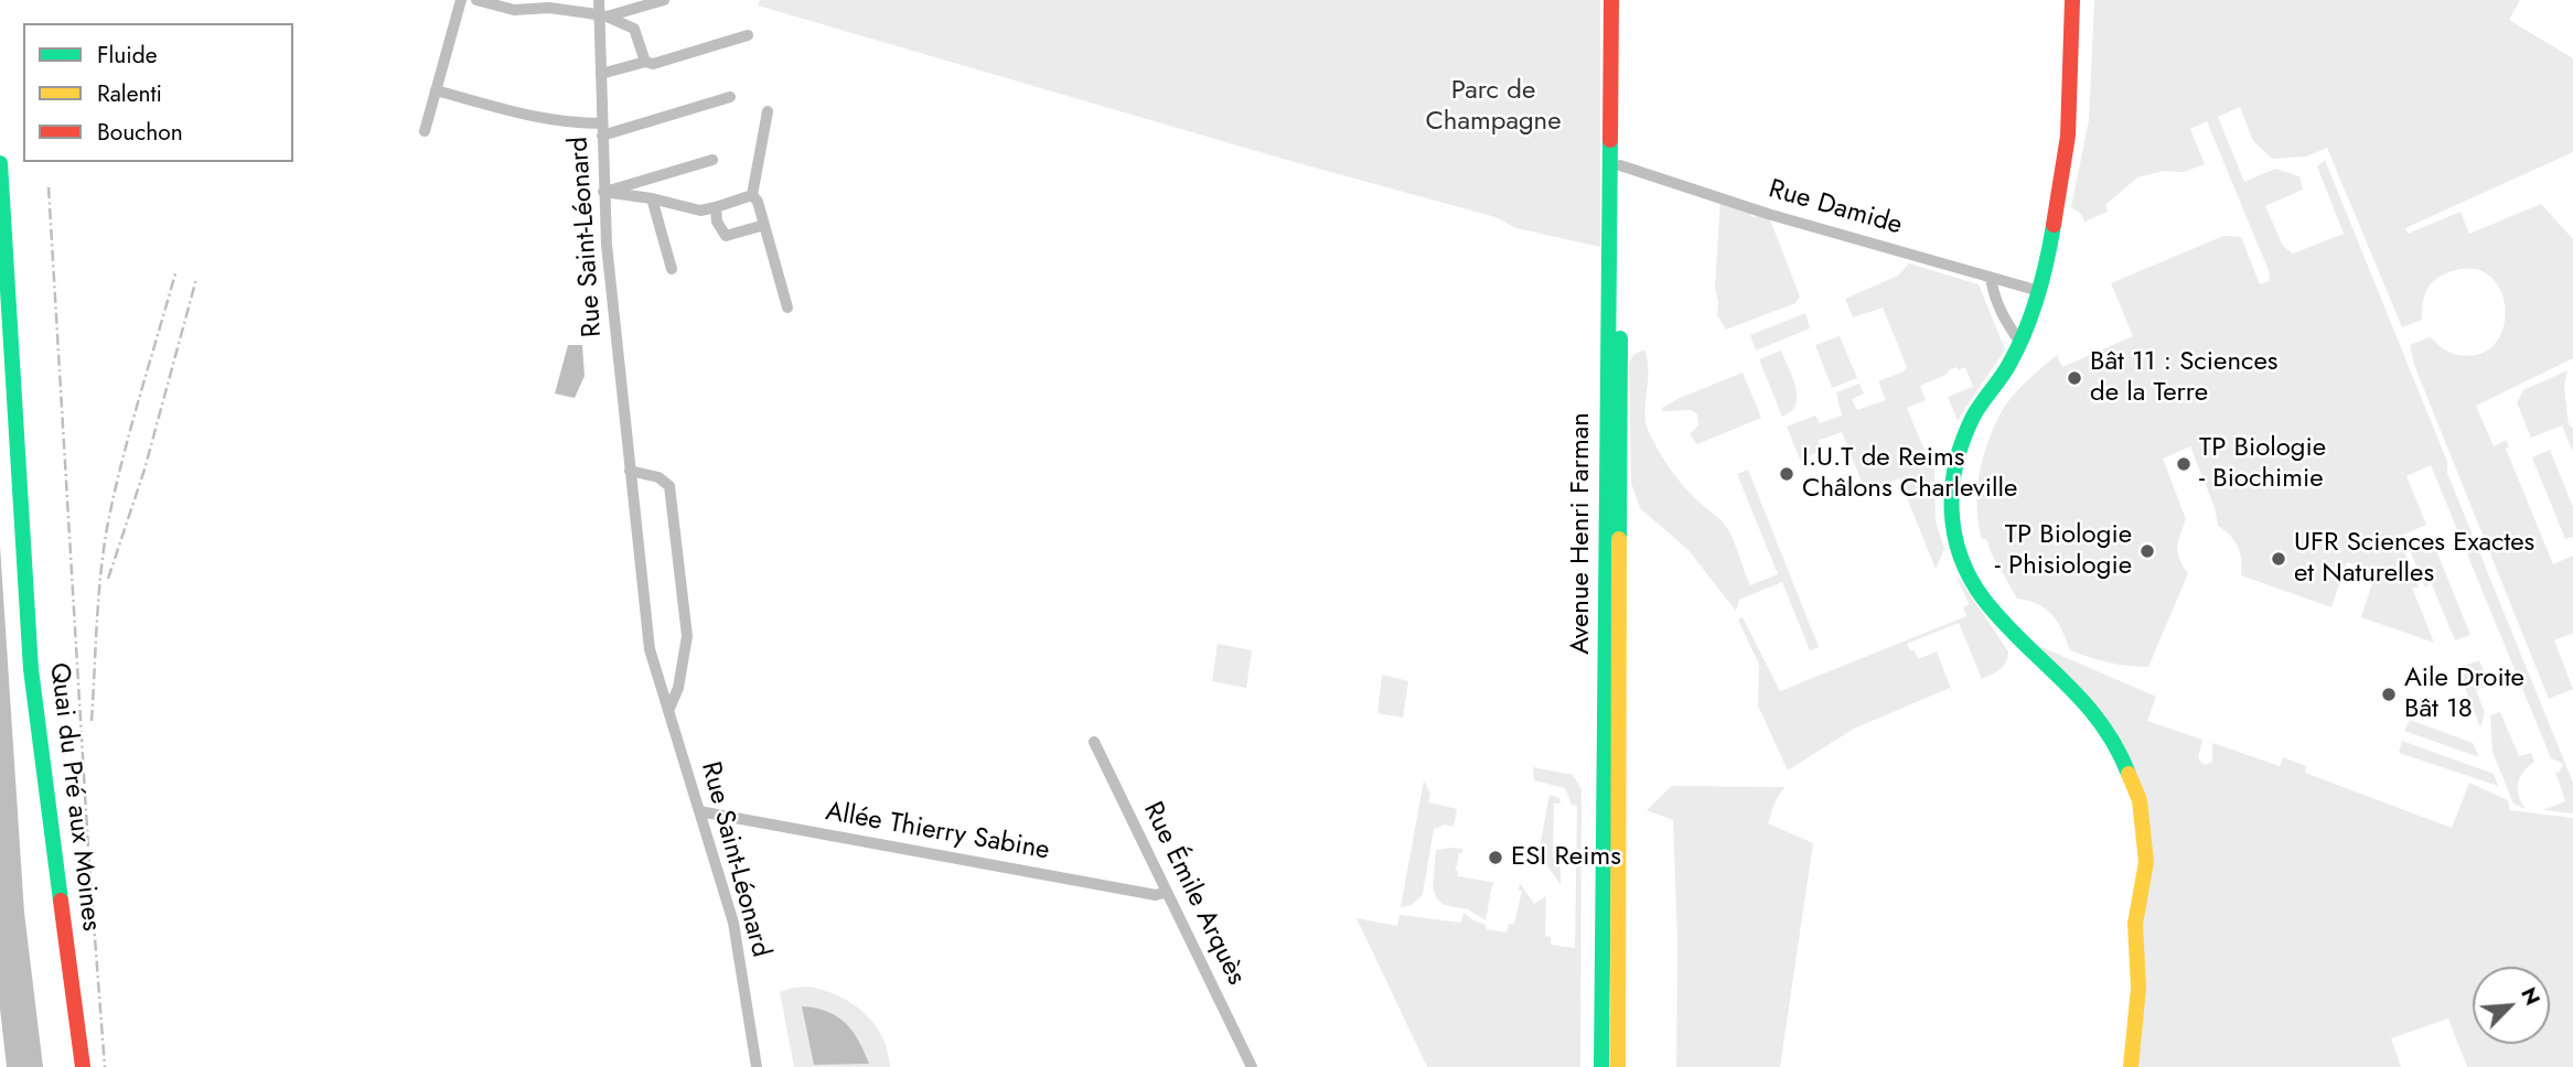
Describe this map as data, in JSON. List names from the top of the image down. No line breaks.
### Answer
{"streets":{"main road":["Avenue Henri Farman","Quai du Pré aux Moines"],"street":["Rue Damide","Rue Saint-Léonard","Allée Thierry Sabine","Rue Émile Arquès"]},"crossings":[["Rue Damide","Avenue Henri Farman"],["Rue Saint-Léonard","Allée Thierry Sabine"],["Allée Thierry Sabine","Rue Émile Arquès"]],"parks":["Parc de Champagne"],"places":["Bât 11 : Sciences de la Terre","TP Biologie - Biochimie","I.U.T de Reims Châlons Charleville","TP Biologie - Phisiologie","UFR Sciences Exactes et Naturelles","Aile Droite Bât 18","ESI Reims"],"legend":["Fluide","Ralenti","Bouchon"],"north":"top right"}
